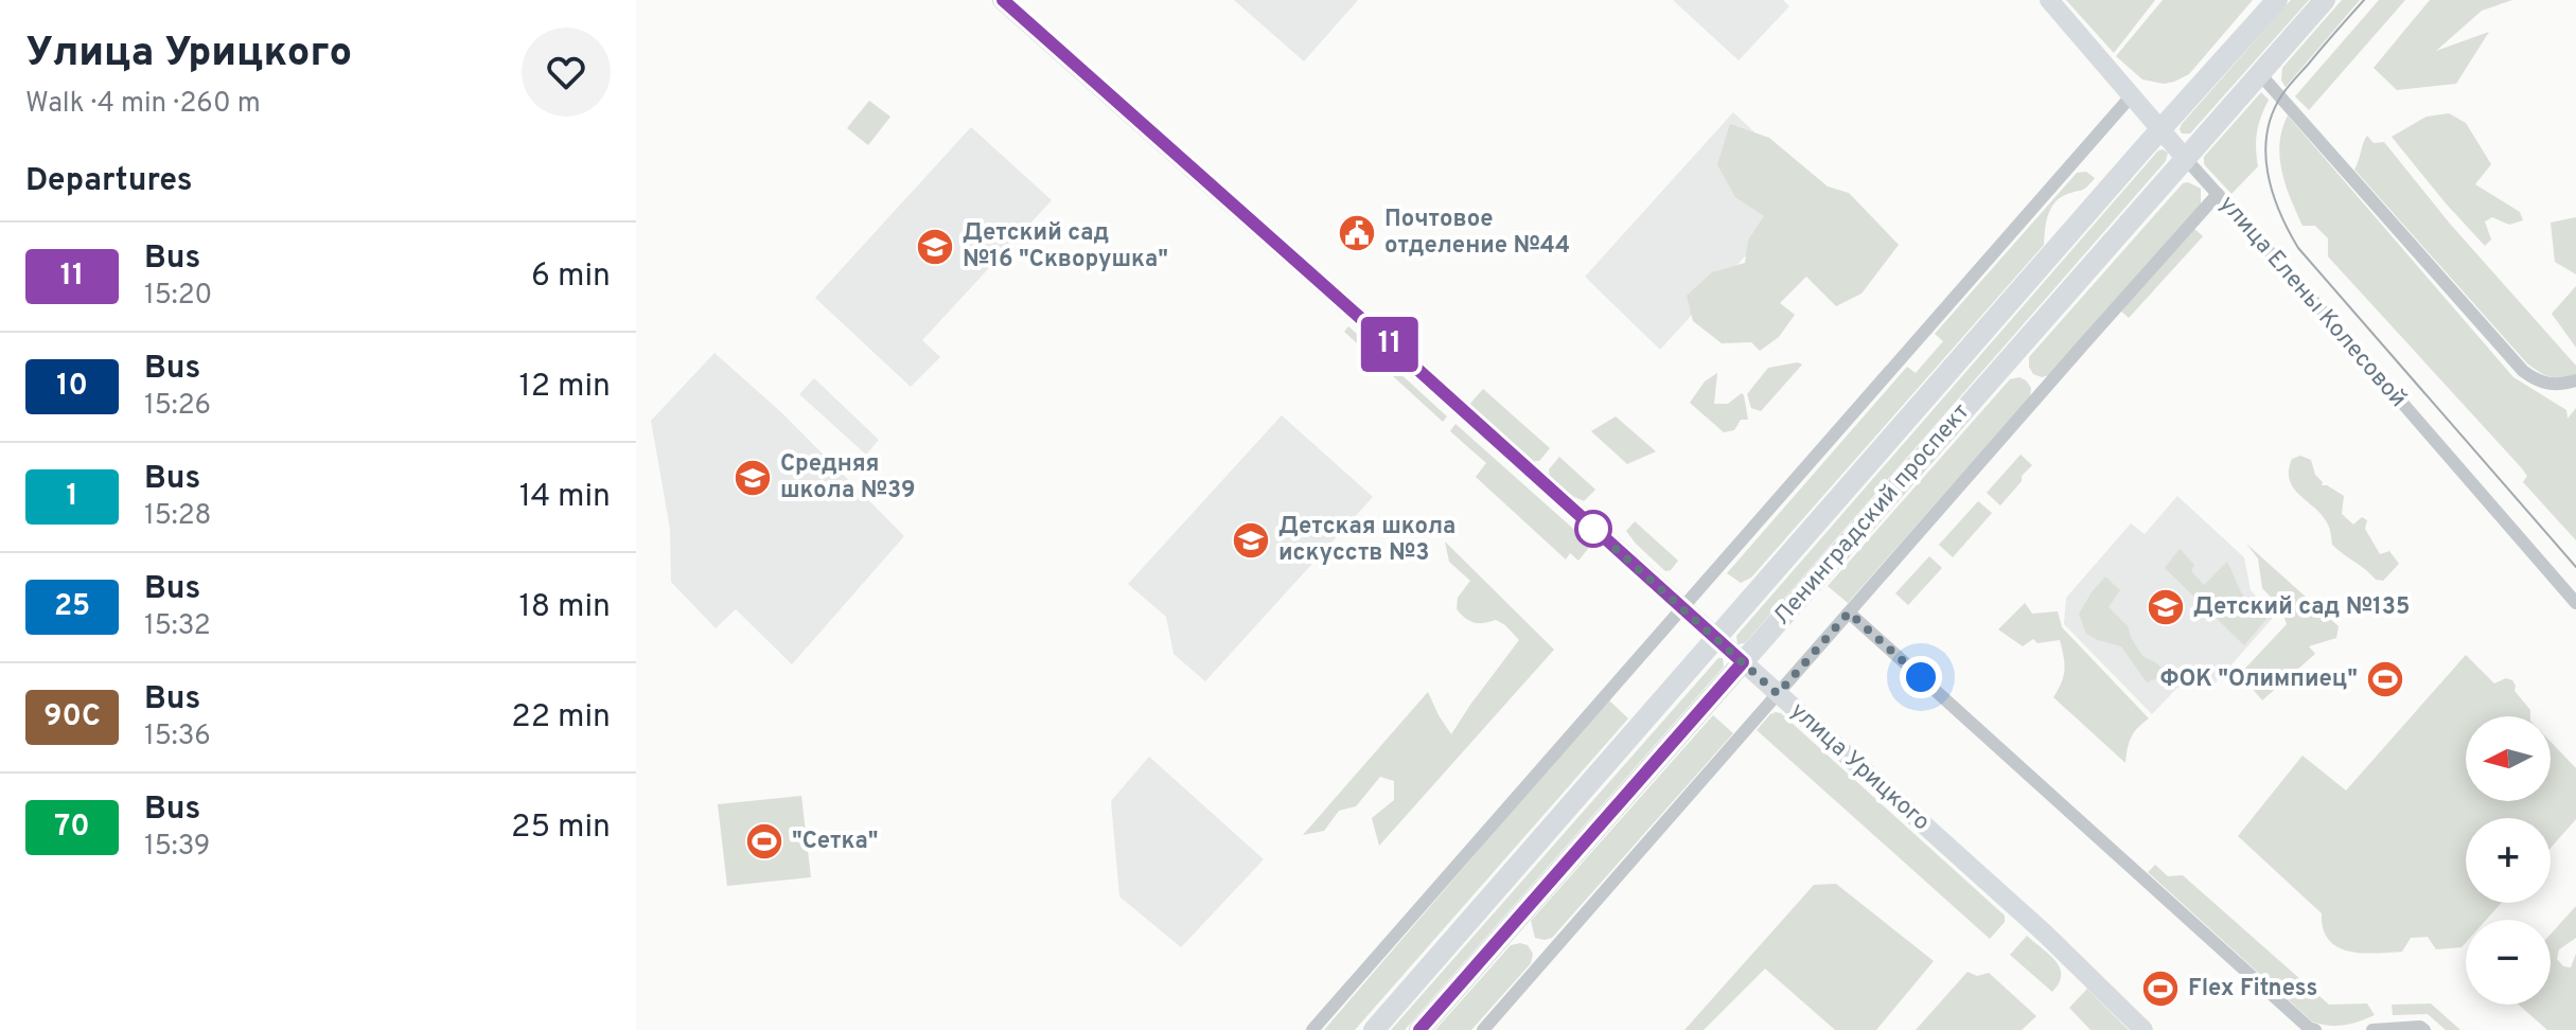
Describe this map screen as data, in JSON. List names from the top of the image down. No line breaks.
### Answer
{"streets":{"main road":["Ленинградский проспект"],"street":["улица Елены Колесовой","улица Урицкого"]},"crossings":[["улица Елены Колесовой","Ленинградский проспект"],["Ленинградский проспект","улица Урицкого"]],"places":{"public building":["Почтовое отделение №44"],"school or university":["Детский сад №16 \"Скворушка\"","Средняя школа №39","Детская школа искусств №3","Детский сад №135"],"sports":["ФОК \"Олимпиец\"","\"Сетка\"","Flex Fitness"]},"lines":["bus line 11"],"north":"left","page":{"heading":[["Улица Урицкого","Walk · 4 min · 260 m"],"Departures"],"on_map":"11","list":[{"mark":"11","name":"Bus","note":"15:20","value":"6 min"},{"mark":"10","name":"Bus","note":"15:26","value":"12 min"},{"mark":"1","name":"Bus","note":"15:28","value":"14 min"},{"mark":"25","name":"Bus","note":"15:32","value":"18 min"},{"mark":"90С","name":"Bus","note":"15:36","value":"22 min"},{"mark":"70","name":"Bus","note":"15:39","value":"25 min"}],"map_buttons":["+","−"]}}
